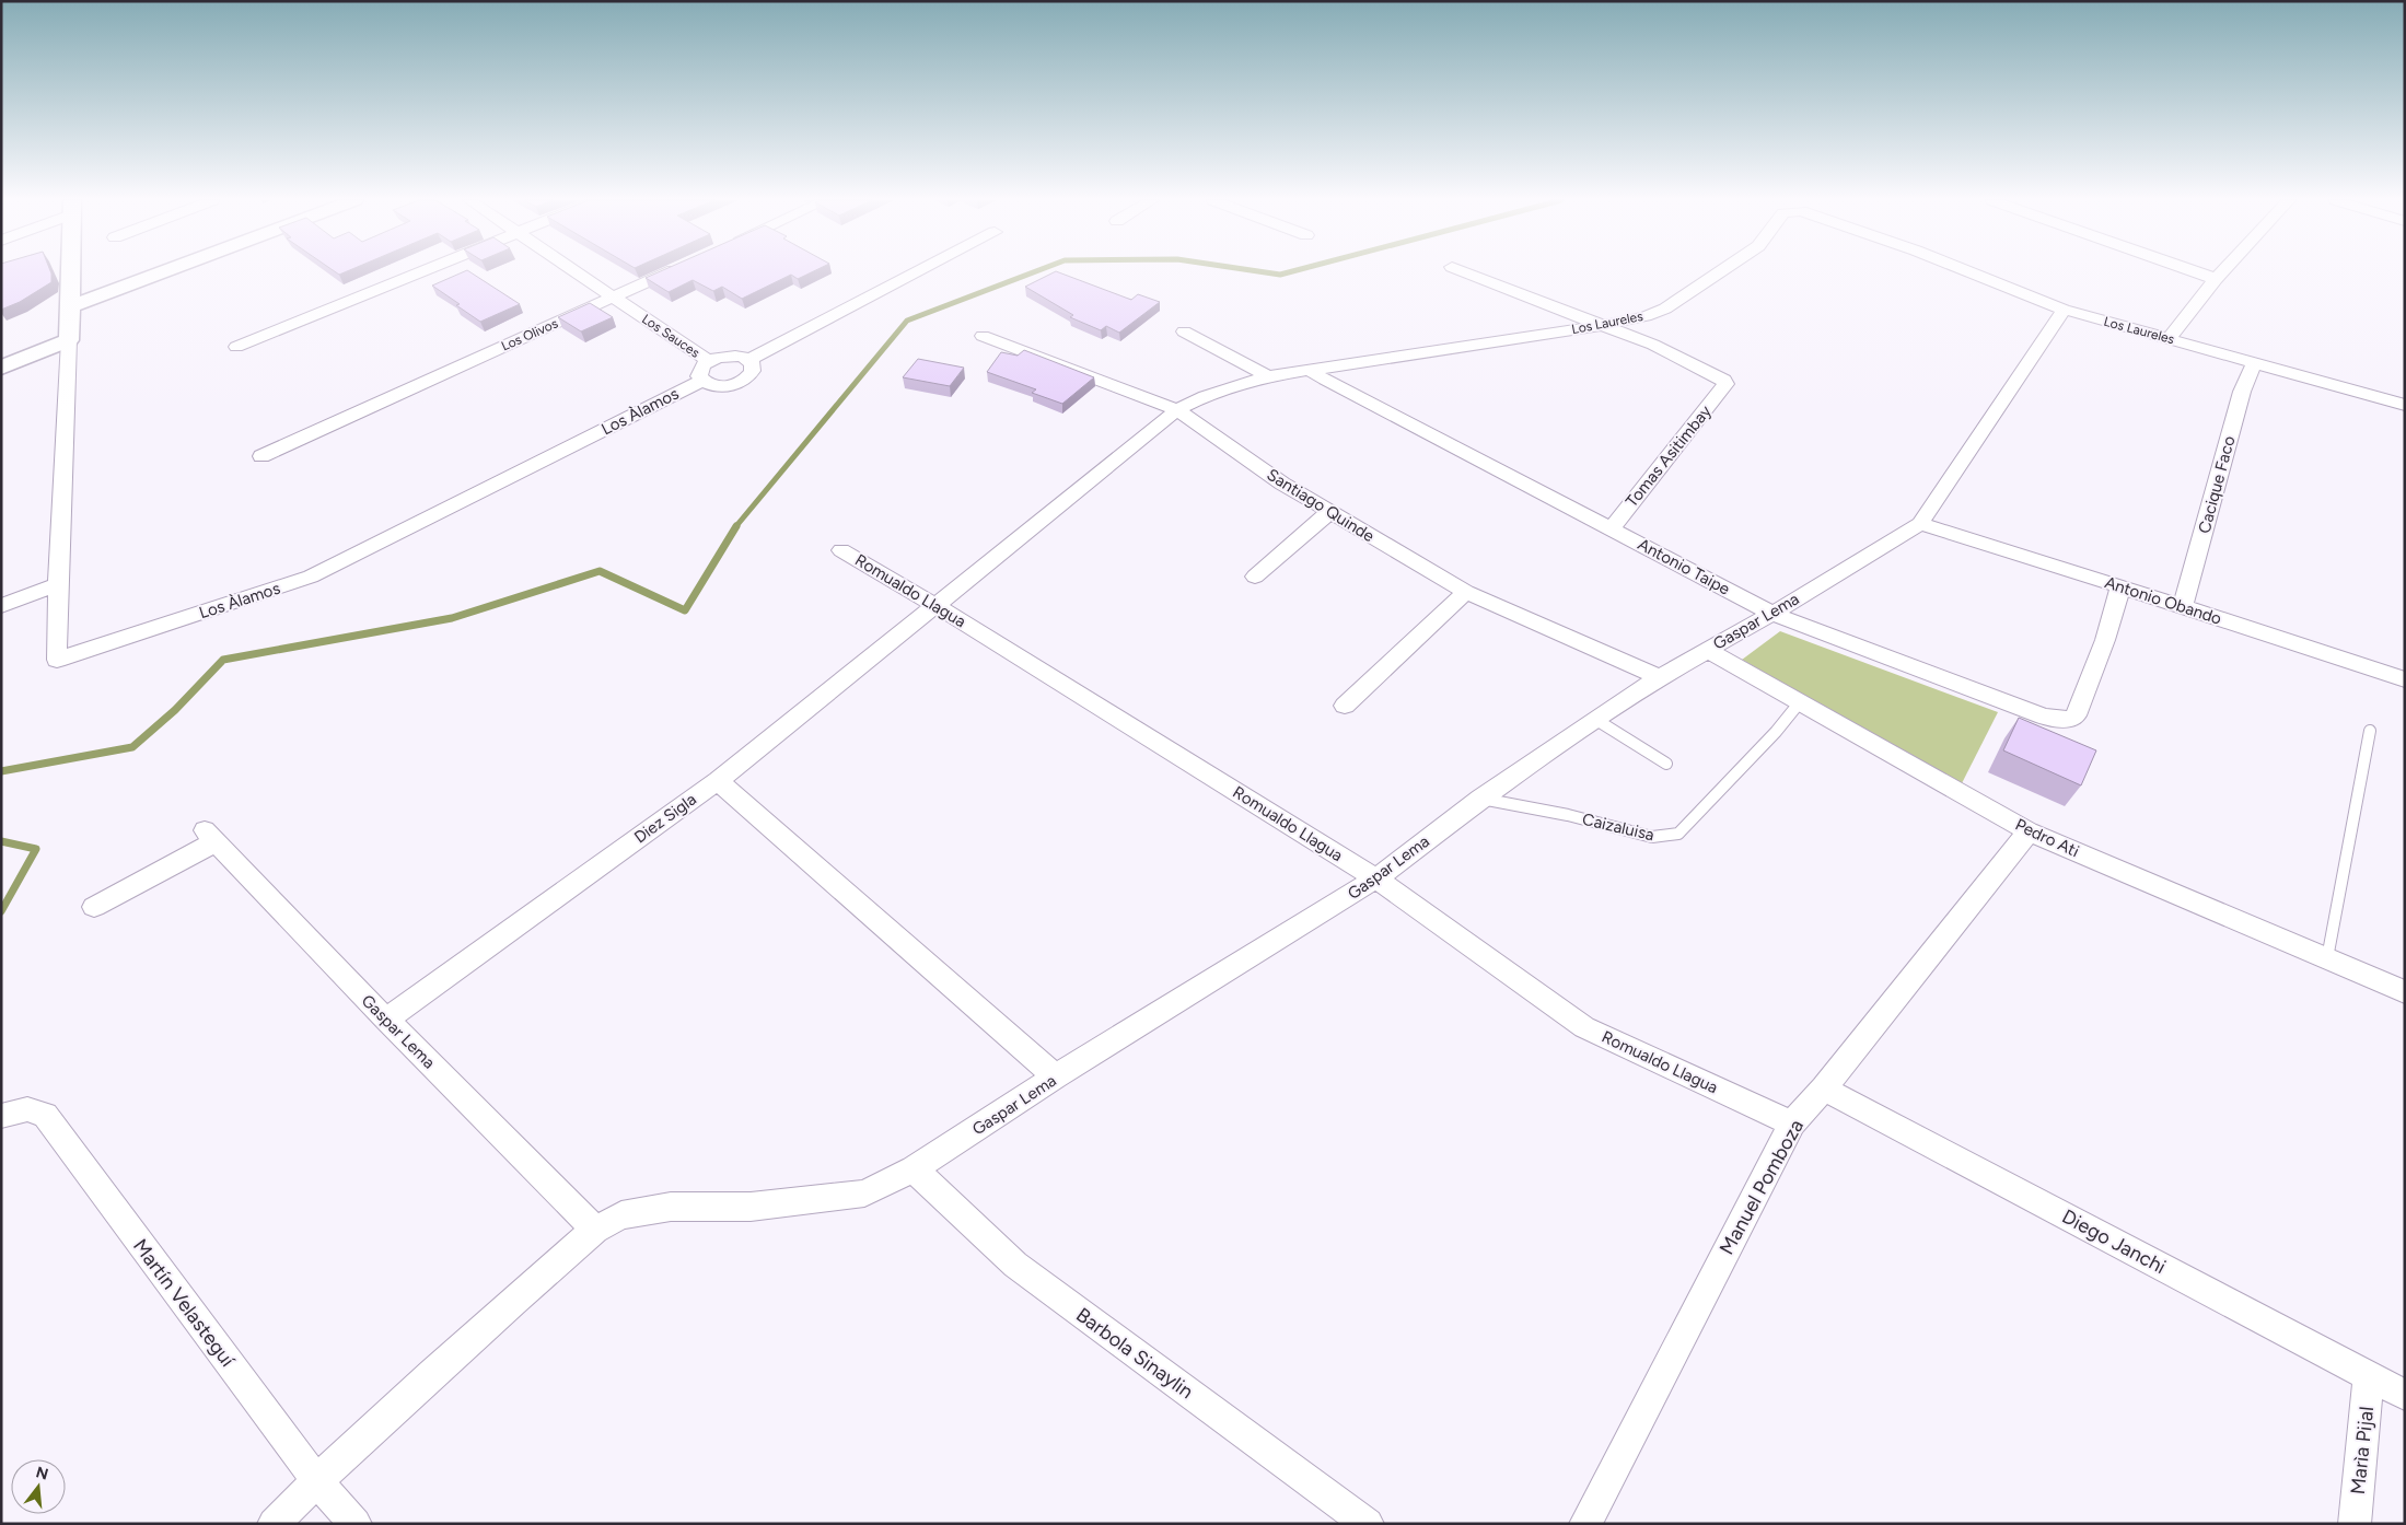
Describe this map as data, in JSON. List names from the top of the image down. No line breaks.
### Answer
{"streets":{"street":["Los Laureles","Los Olivos","Los Sauces","Los Àlamos","Tomas Asitimbay","Cacique Faco","Santiago Quinde","Antonio Taipe","Romualdo Llagua","Antonio Obando","Gaspar Lema","Diez Sigla","Pedro Ati","Manuel Pomboza","Diego Janchi","Martín Velasteguí","Barbola Sinaylin","Marìa Pijal"],"lane":["Caizaluisa"]},"crossings":[["Los Laureles","Tomas Asitimbay"],["Los Laureles","Cacique Faco"],["Los Laureles","Santiago Quinde"],["Los Laureles","Antonio Taipe"],["Los Laureles","Romualdo Llagua"],["Los Laureles","Gaspar Lema"],["Los Laureles","Diez Sigla"],["Los Olivos","Los Sauces"],["Tomas Asitimbay","Antonio Taipe"],["Cacique Faco","Antonio Obando"],["Santiago Quinde","Gaspar Lema"],["Antonio Taipe","Antonio Obando"],["Antonio Taipe","Gaspar Lema"],["Romualdo Llagua","Gaspar Lema"],["Romualdo Llagua","Diez Sigla"],["Romualdo Llagua","Manuel Pomboza"],["Antonio Obando","Gaspar Lema"],["Gaspar Lema","Diez Sigla"],["Gaspar Lema","Caizaluisa"],["Gaspar Lema","Pedro Ati"],["Gaspar Lema","Martín Velasteguí"],["Gaspar Lema","Barbola Sinaylin"],["Caizaluisa","Pedro Ati"],["Pedro Ati","Manuel Pomboza"],["Manuel Pomboza","Diego Janchi"],["Diego Janchi","Marìa Pijal"]],"north":"top"}
